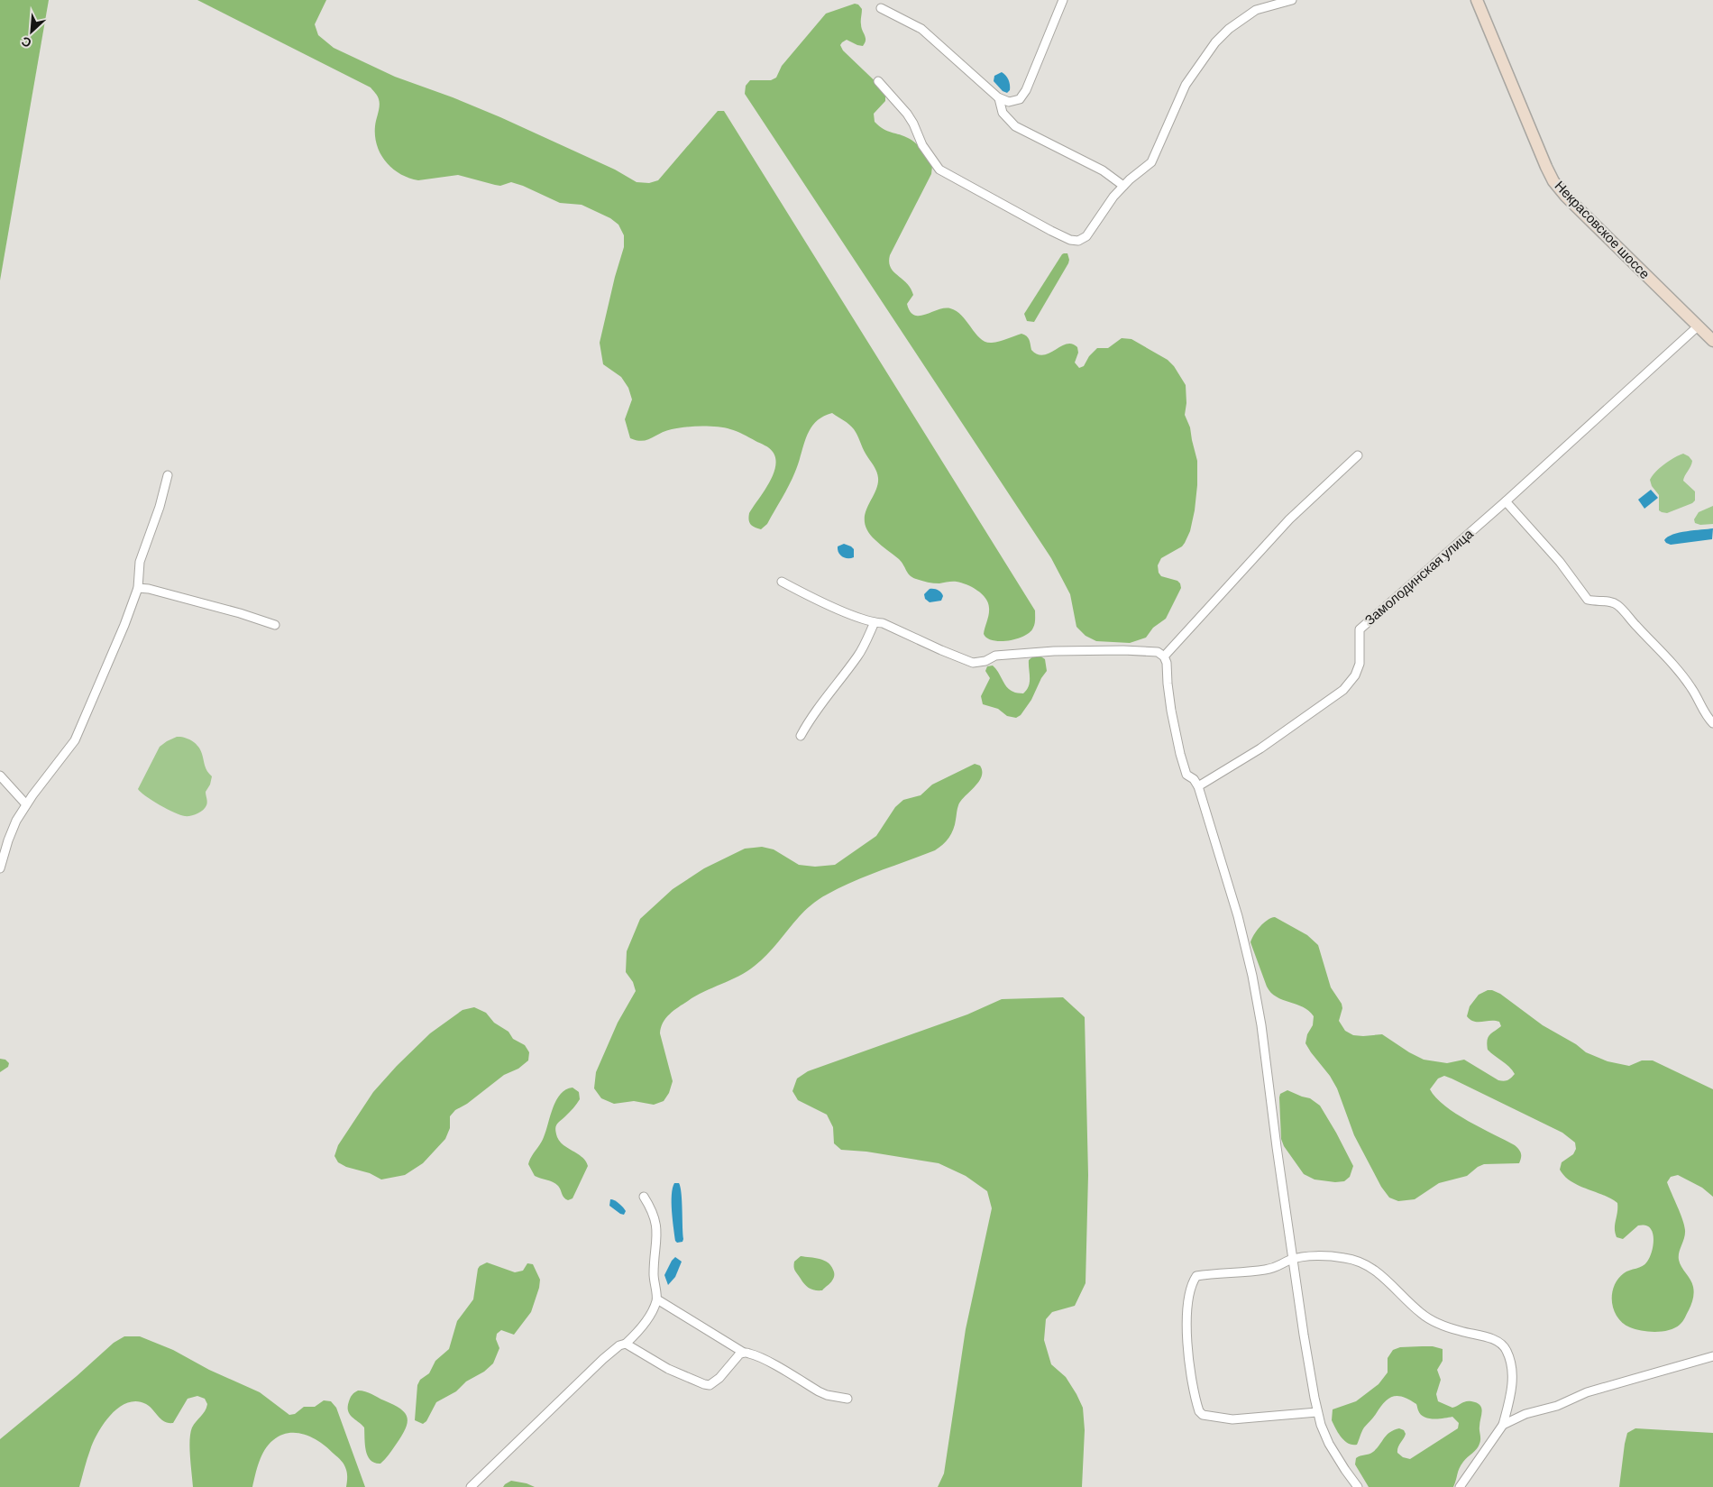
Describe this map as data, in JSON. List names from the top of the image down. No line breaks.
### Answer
{"streets":{"street":["Некрасовское шоссе","Замолодинская улица"]},"crossings":[["Некрасовское шоссе","Замолодинская улица"]],"north":"bottom left"}
